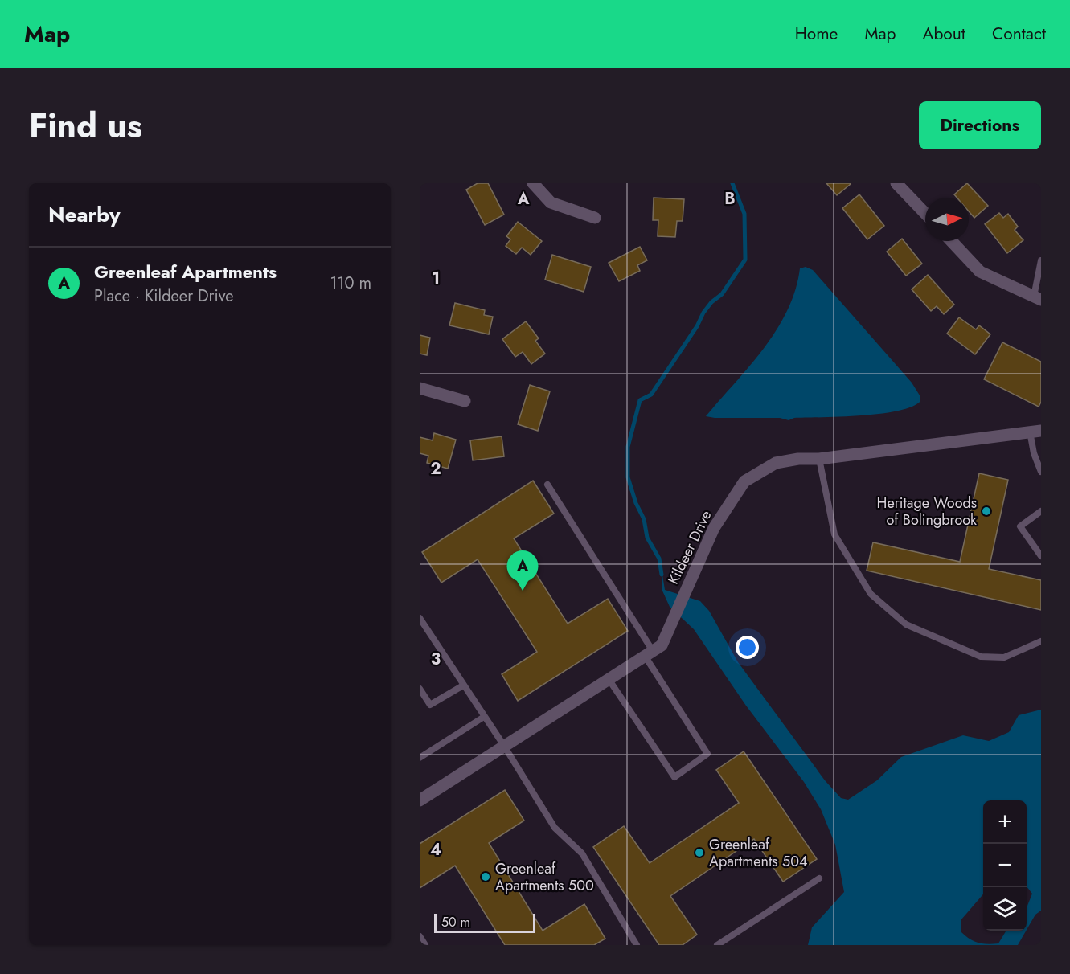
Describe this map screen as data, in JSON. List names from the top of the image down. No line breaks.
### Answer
{"streets":{"street":["Kildeer Drive"]},"places":["Heritage Woods of Bolingbrook","Greenleaf Apartments 504","Greenleaf Apartments 500"],"scale_bar":"50 m","north":"right","page":{"header":"Map","nav":["Home","Map","About","Contact"],"title":"Find us","buttons":"Directions","heading":"Nearby","list":[{"mark":"A","name":"Greenleaf Apartments","note":"Place · Kildeer Drive","value":"110 m"}],"pins":"A","map_buttons":["+","−"],"scale":"50 m"},"grid":{"columns":["A","B"],"rows":["1","2","3","4"]}}
